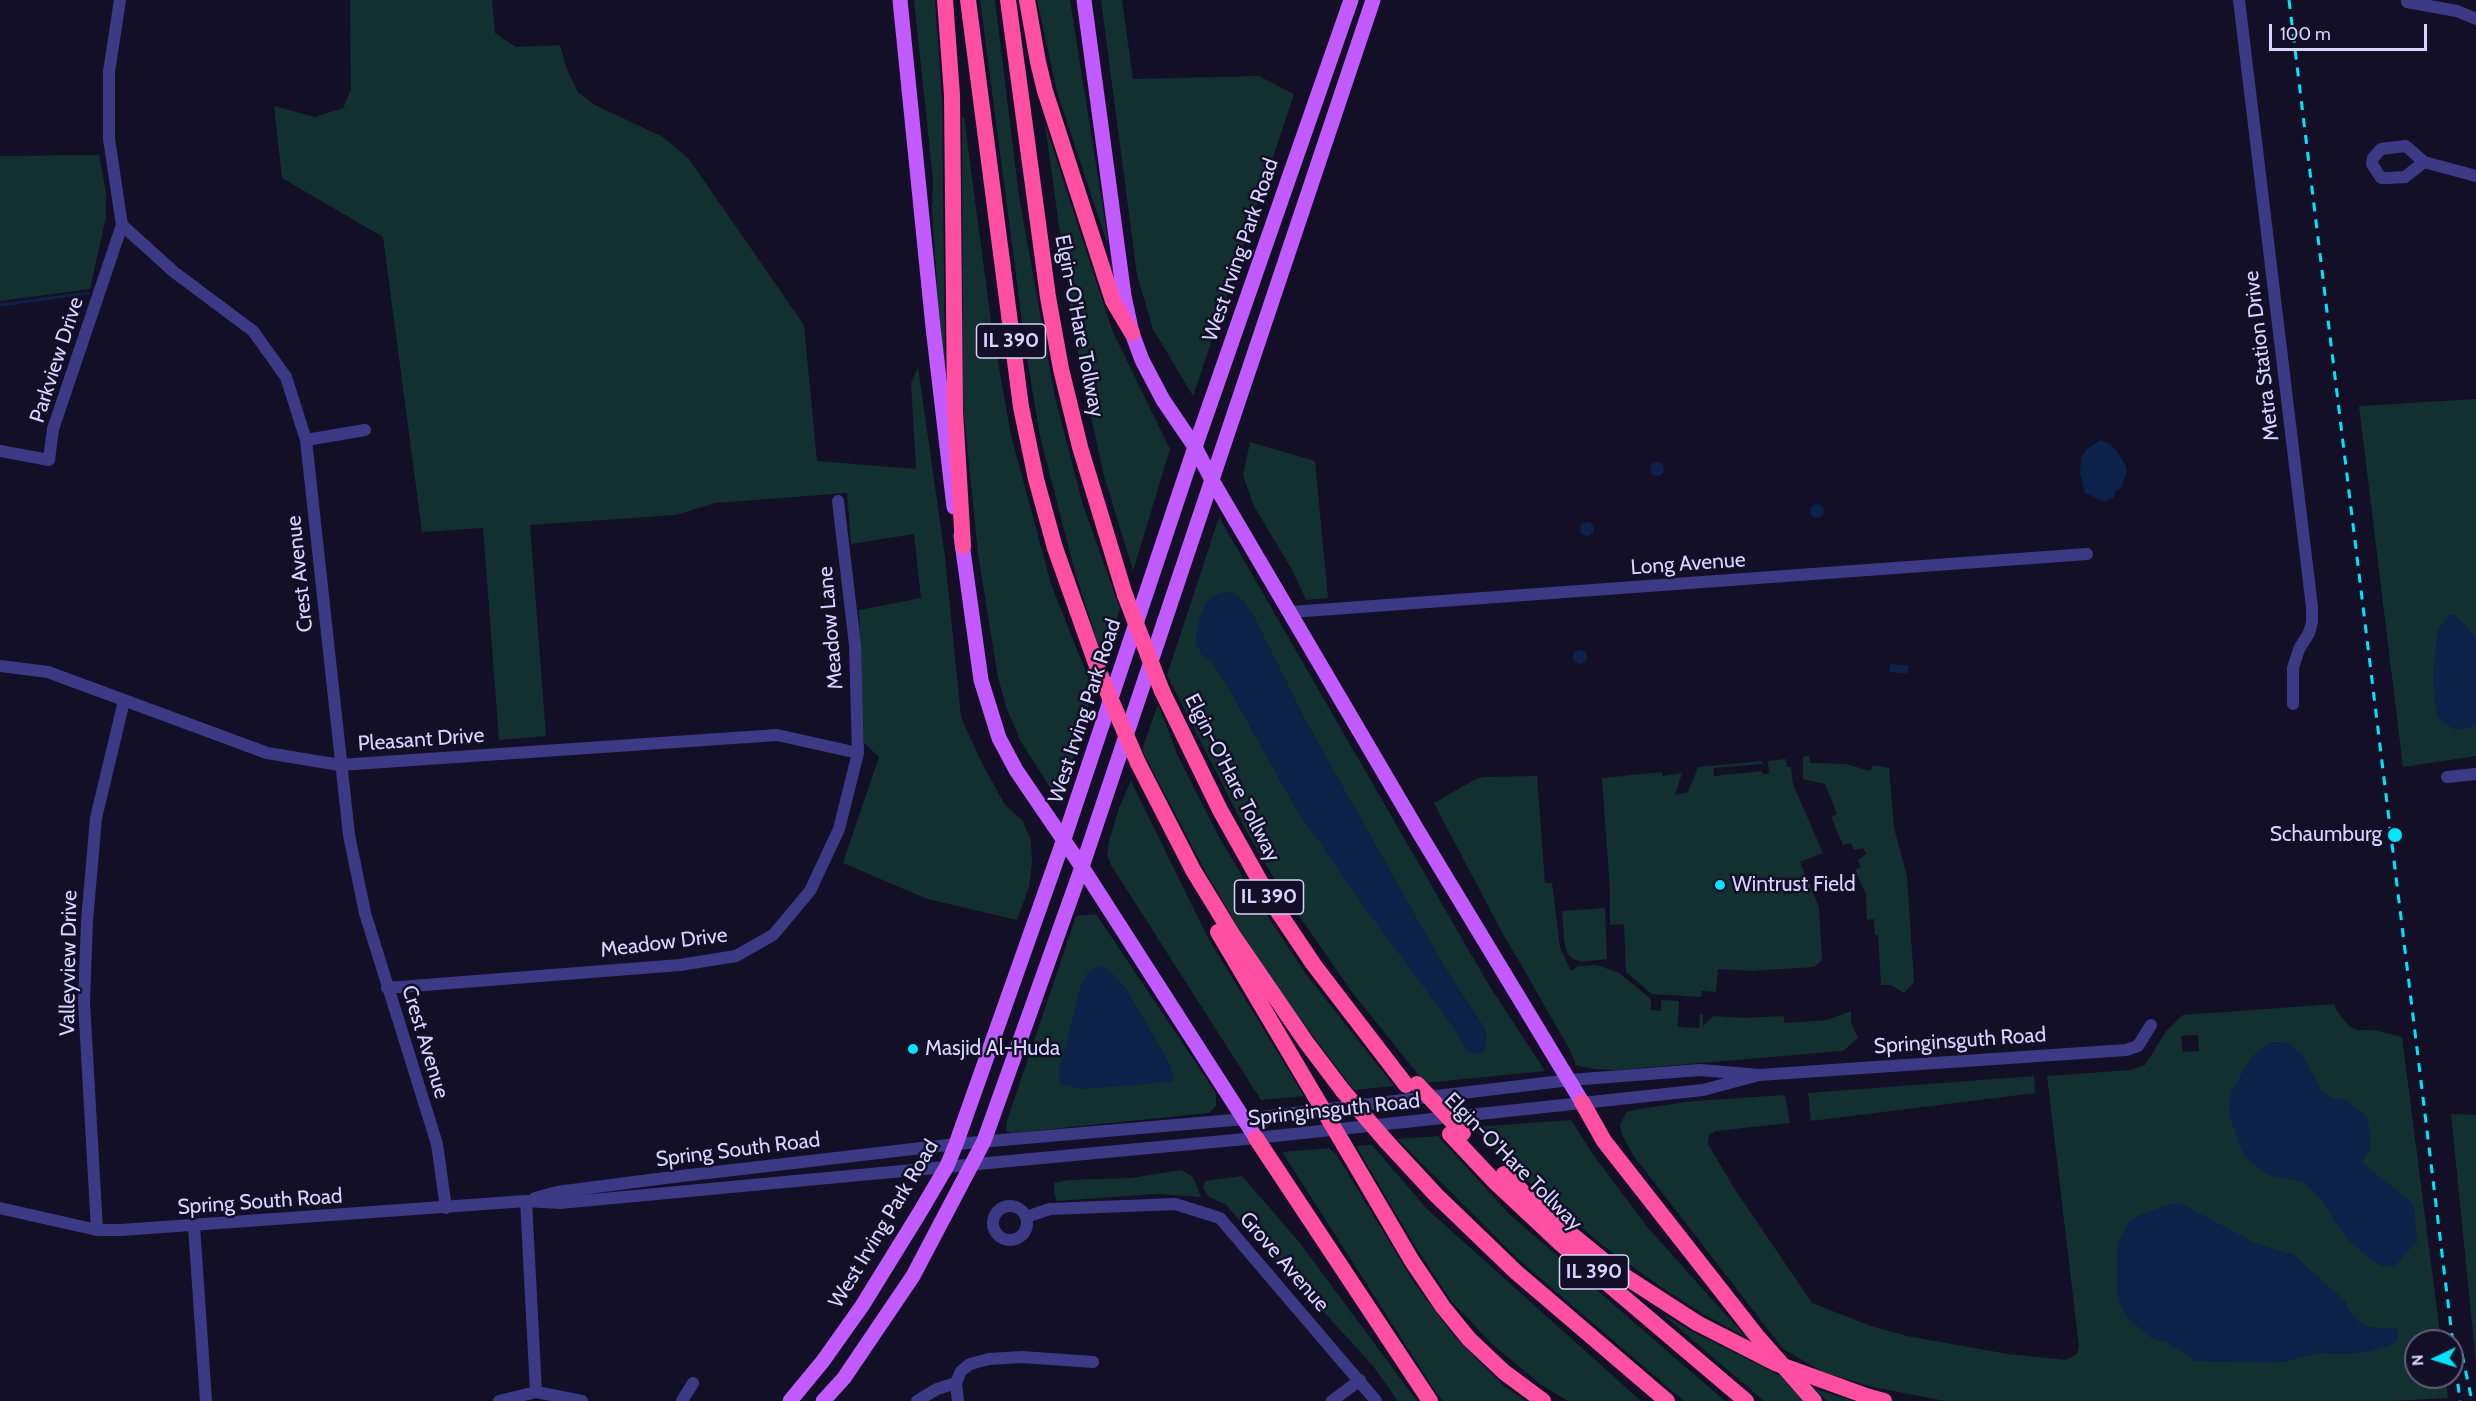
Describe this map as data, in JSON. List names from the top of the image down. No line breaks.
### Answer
{"streets":{"highway":["Elgin-O'Hare Tollway","IL 390"],"main road":["West Irving Park Road"],"street":["Metra Station Drive","Parkview Drive","Long Avenue","Crest Avenue","Meadow Lane","Pleasant Drive","Meadow Drive","Valleyview Drive","Springinsguth Road","Spring South Road","Grove Avenue"]},"crossings":[["West Irving Park Road","Springinsguth Road"],["West Irving Park Road","Spring South Road"],["Parkview Drive","Crest Avenue"],["Crest Avenue","Pleasant Drive"],["Crest Avenue","Meadow Drive"],["Crest Avenue","Spring South Road"],["Meadow Lane","Pleasant Drive"],["Meadow Lane","Meadow Drive"],["Pleasant Drive","Meadow Drive"],["Pleasant Drive","Valleyview Drive"],["Valleyview Drive","Spring South Road"],["Springinsguth Road","Spring South Road"]],"places":["Schaumburg","Wintrust Field","Masjid Al-Huda"],"scale_bar":"100 m","north":"left"}
